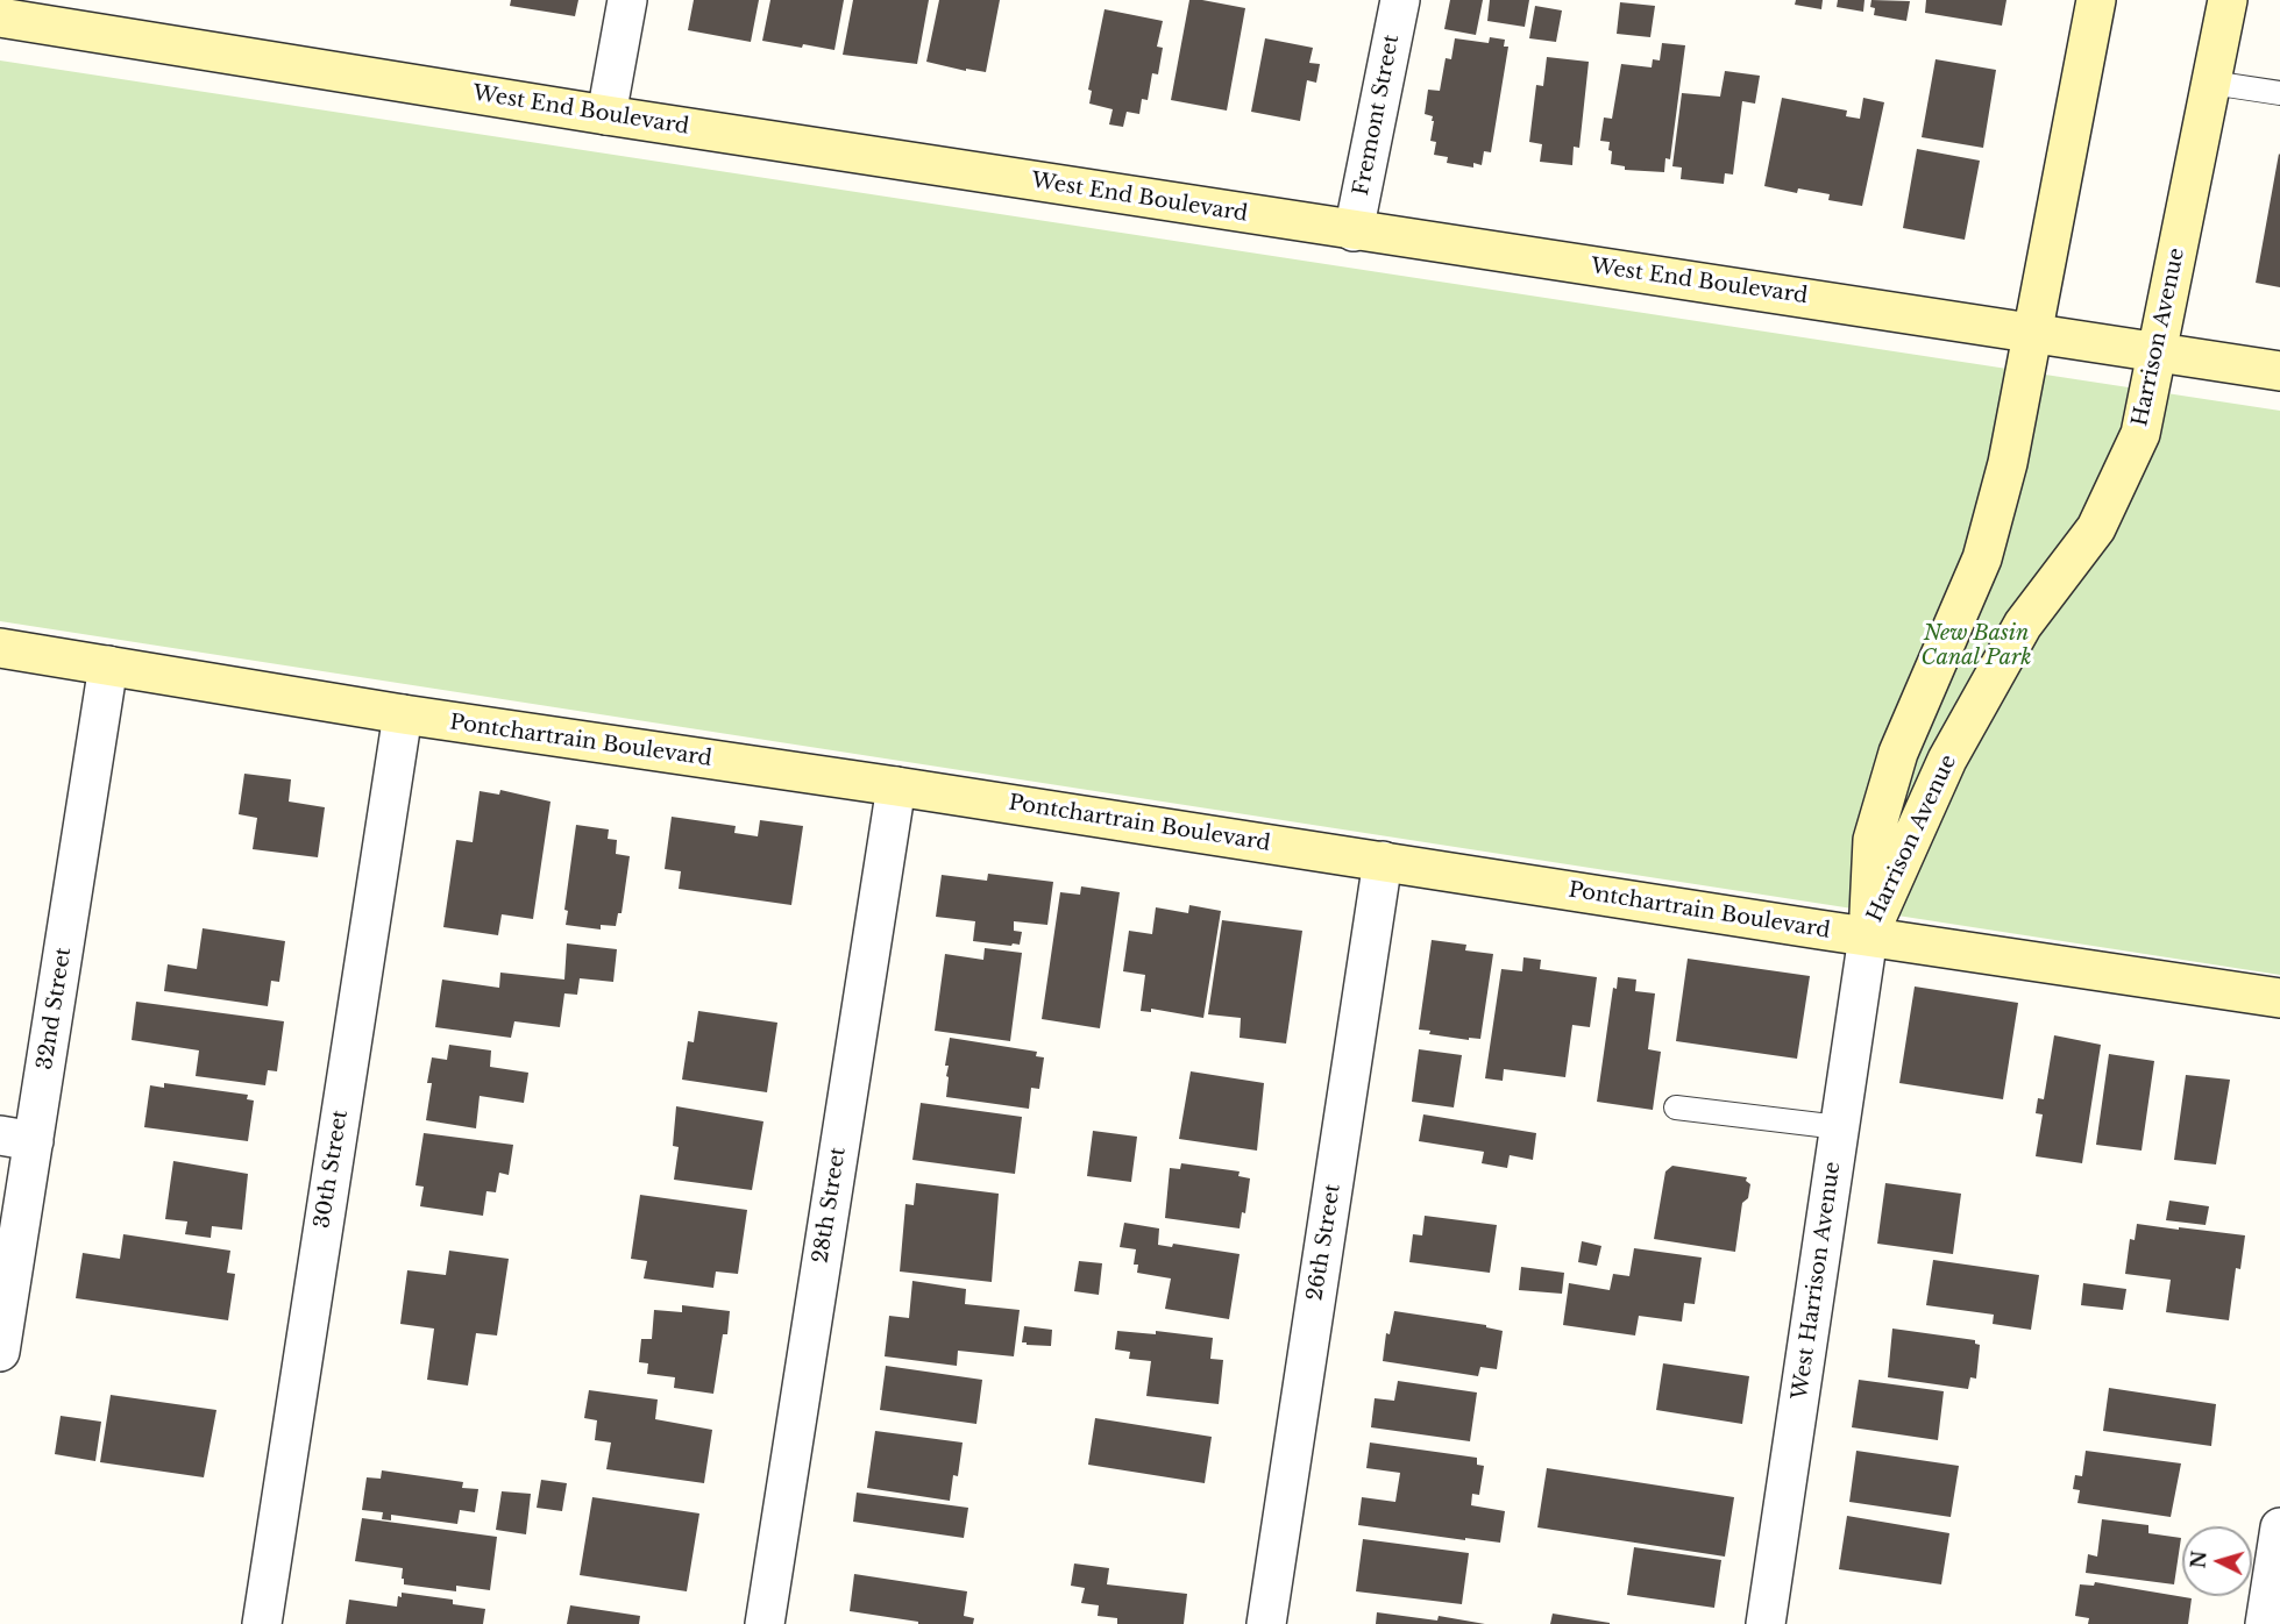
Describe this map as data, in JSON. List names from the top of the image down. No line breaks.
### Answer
{"streets":{"main road":["West End Boulevard","Harrison Avenue","Pontchartrain Boulevard"],"street":["Fremont Street","32nd Street","30th Street","28th Street","26th Street","West Harrison Avenue"]},"crossings":[["West End Boulevard","Fremont Street"],["West End Boulevard","Harrison Avenue"],["Harrison Avenue","Pontchartrain Boulevard"],["Harrison Avenue","West Harrison Avenue"],["Pontchartrain Boulevard","32nd Street"],["Pontchartrain Boulevard","30th Street"],["Pontchartrain Boulevard","28th Street"],["Pontchartrain Boulevard","26th Street"],["Pontchartrain Boulevard","West Harrison Avenue"]],"parks":["New Basin Canal Park"],"north":"left"}
